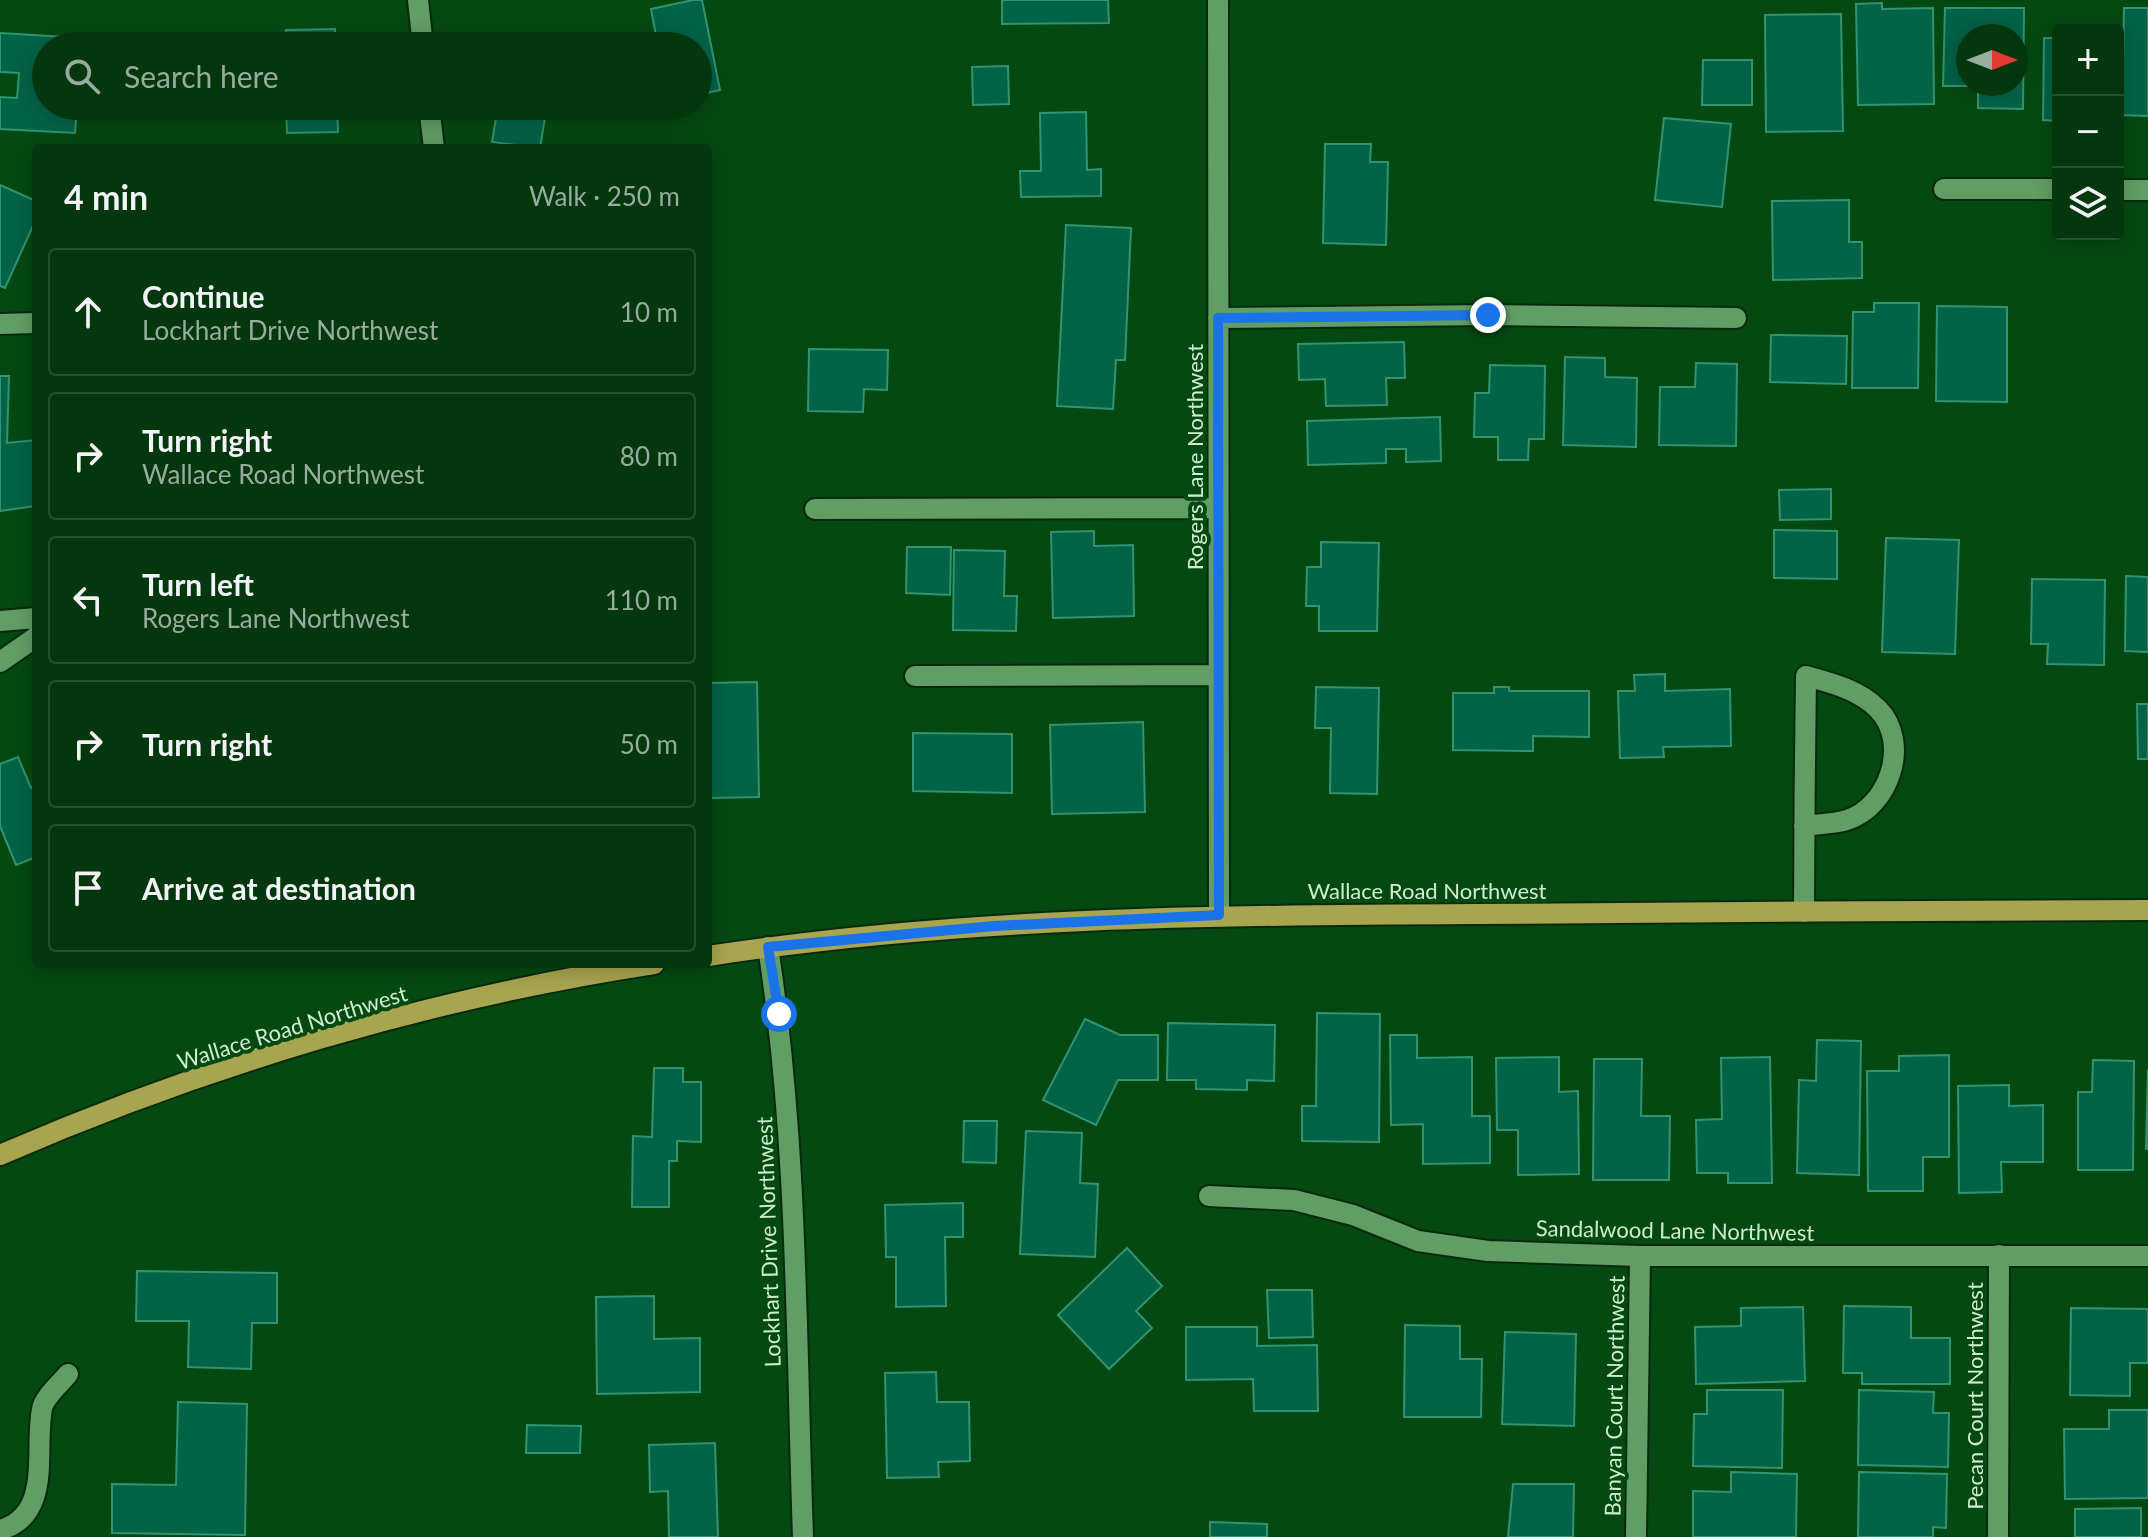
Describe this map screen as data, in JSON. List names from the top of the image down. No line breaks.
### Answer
{"streets":{"main road":["Wallace Road Northwest"],"street":["Rogers Lane Northwest","Sandalwood Lane Northwest","Lockhart Drive Northwest","Banyan Court Northwest","Pecan Court Northwest"]},"crossings":[["Rogers Lane Northwest","Wallace Road Northwest"],["Wallace Road Northwest","Lockhart Drive Northwest"],["Sandalwood Lane Northwest","Banyan Court Northwest"],["Sandalwood Lane Northwest","Pecan Court Northwest"]],"north":"right","page":{"map_buttons":["+","−"],"search":"Search here","heading":["4 min","Walk · 250 m"],"list":[["Continue","Lockhart Drive Northwest","10 m"],["Turn right","Wallace Road Northwest","80 m"],["Turn left","Rogers Lane Northwest","110 m"],["Turn right","50 m"],"Arrive at destination"]}}
